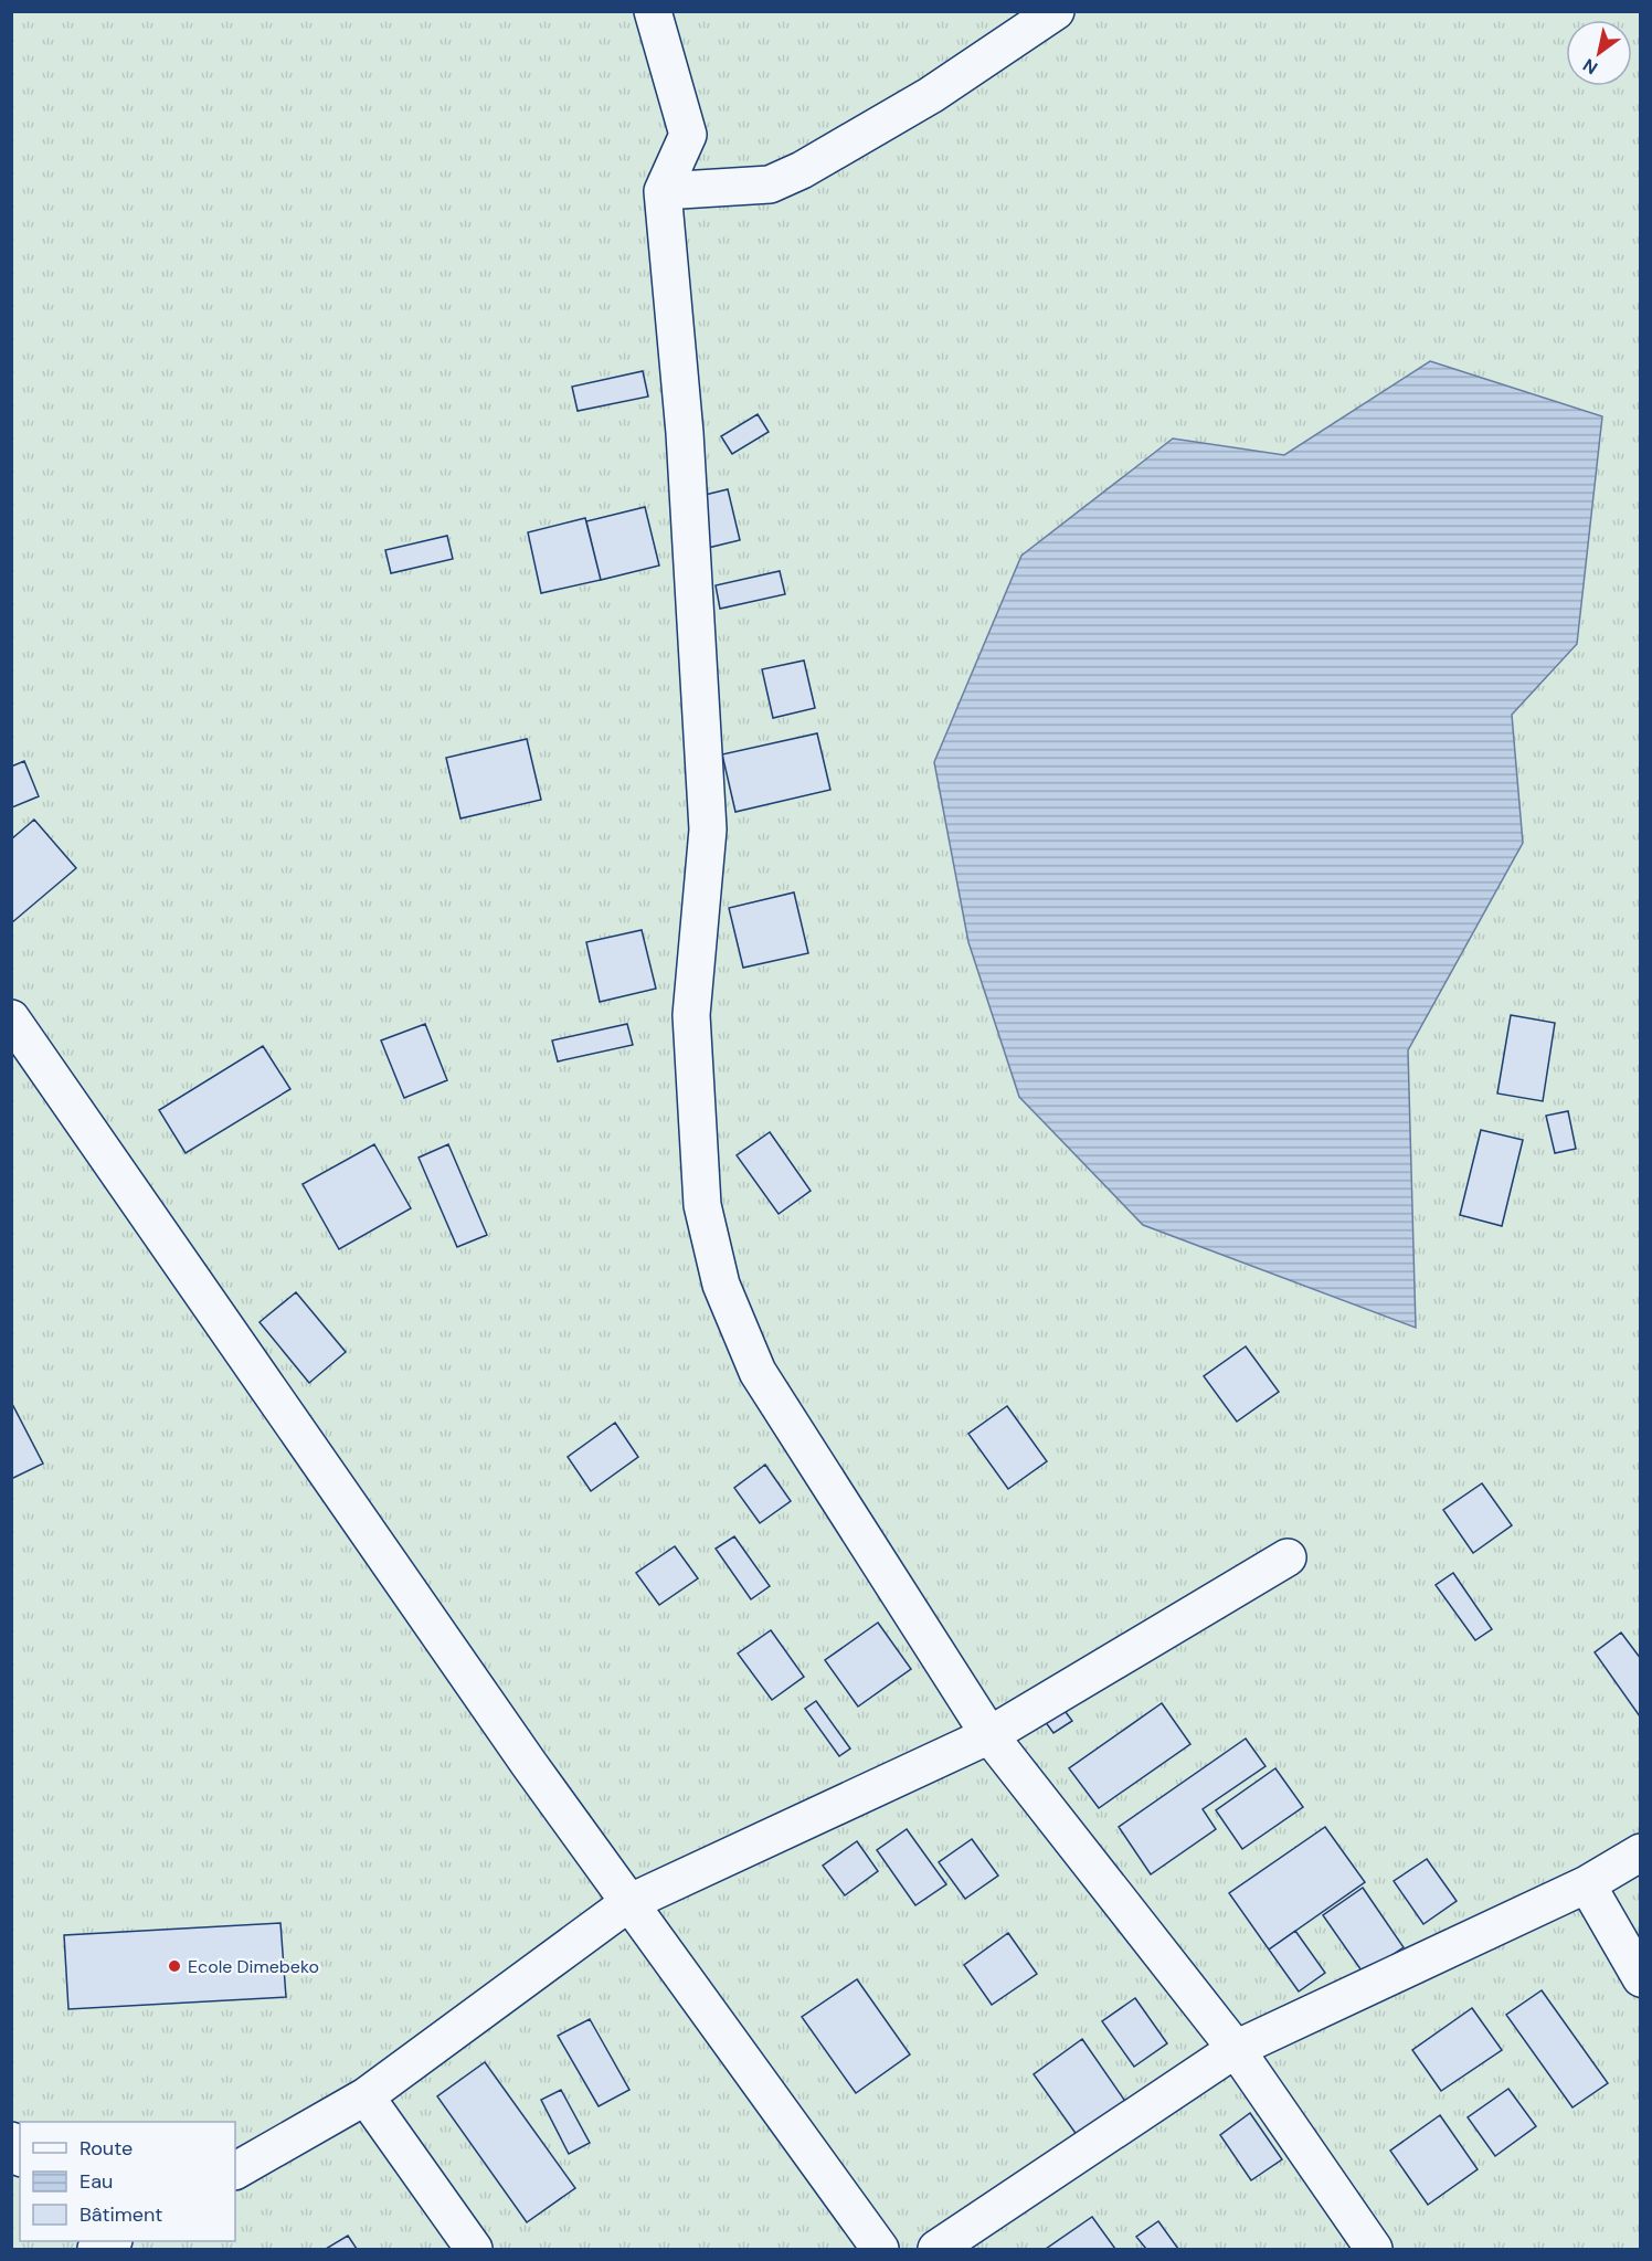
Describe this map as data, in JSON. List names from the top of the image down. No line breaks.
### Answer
{"places":["Ecole Dimebeko"],"legend":["Route","Eau","Bâtiment"],"north":"bottom left"}
